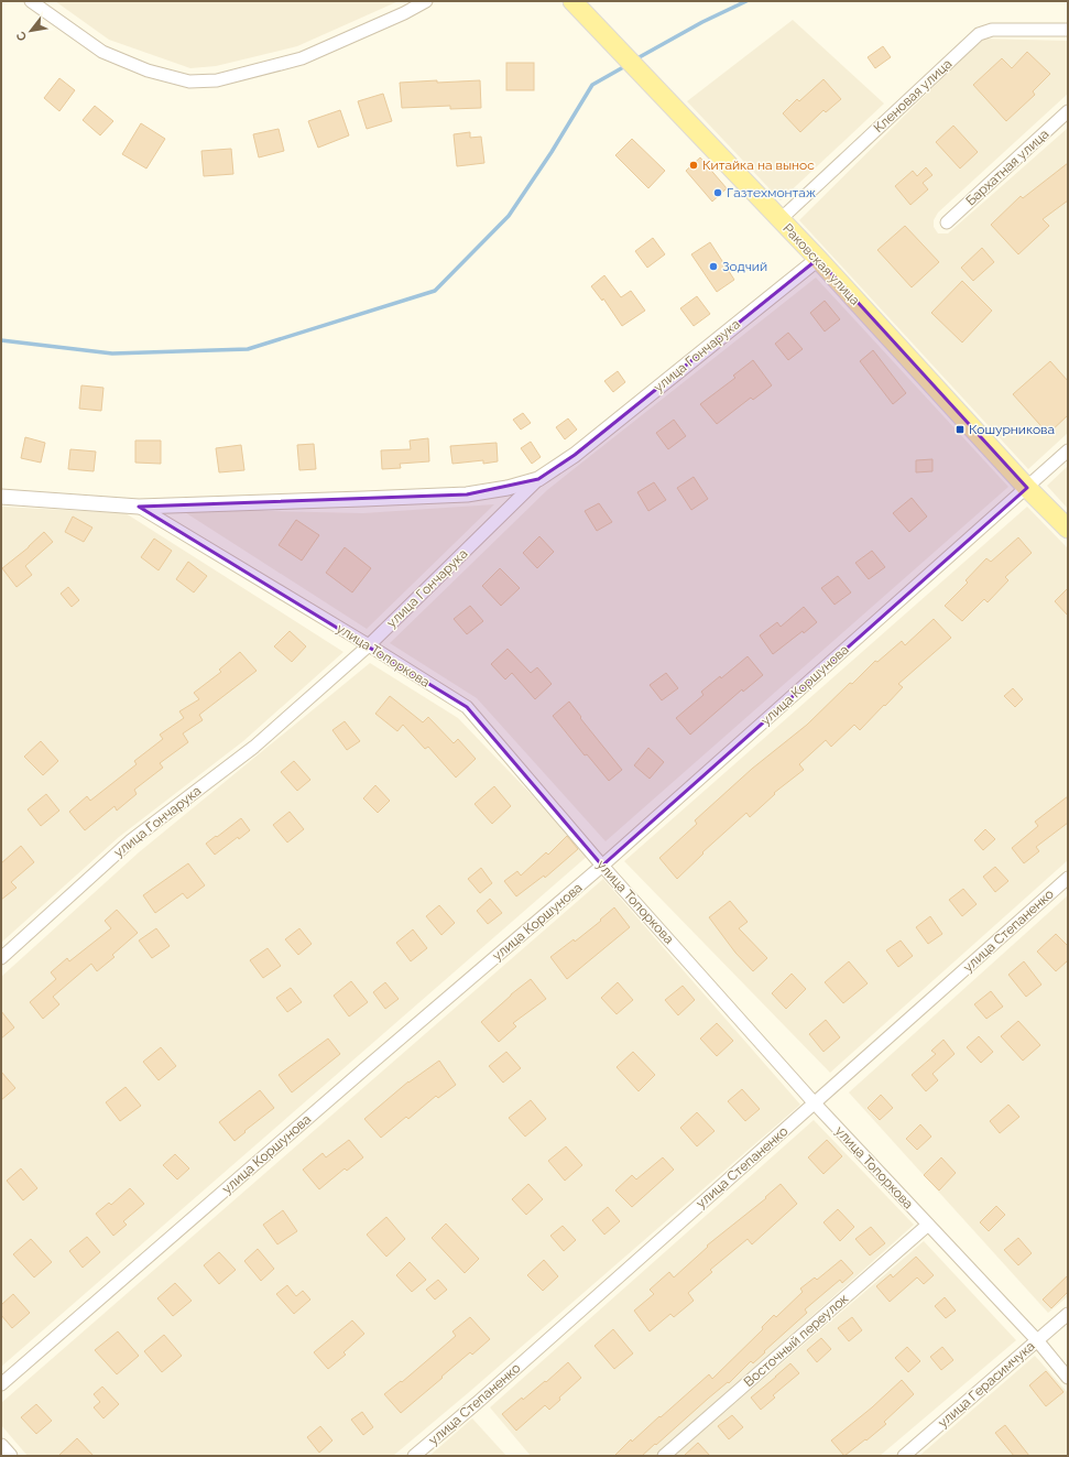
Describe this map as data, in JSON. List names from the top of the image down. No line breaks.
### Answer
{"streets":{"main road":["Раковская улица"],"street":["Кленовая улица","Бархатная улица","улица Гончарука","улица Топоркова","улица Коршунова","улица Степаненко","Восточный переулок","улица Герасимчука"]},"crossings":[["Кленовая улица","Раковская улица"],["Раковская улица","улица Гончарука"],["Раковская улица","улица Коршунова"],["улица Гончарука","улица Топоркова"],["улица Топоркова","улица Коршунова"],["улица Топоркова","улица Степаненко"],["улица Топоркова","Восточный переулок"],["улица Топоркова","улица Герасимчука"]],"places":{"other":["Китайка на вынос","Газтехмонтаж","Зодчий"],"transit":["Кошурникова"]},"north":"bottom left"}
